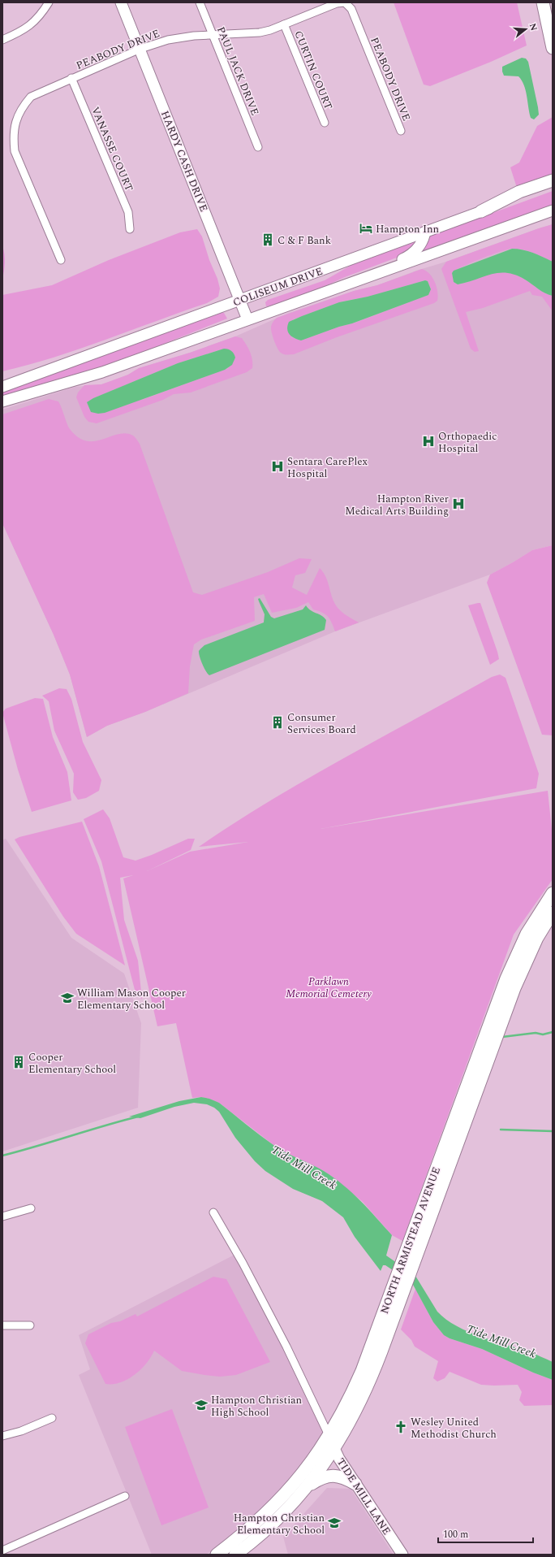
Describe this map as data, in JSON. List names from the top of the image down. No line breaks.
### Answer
{"streets":{"main road":["NORTH ARMISTEAD AVENUE"],"street":["PEABODY DRIVE","CURTIN COURT","PAUL JACK DRIVE","VANASSE COURT","HARDY CASH DRIVE","COLISEUM DRIVE","TIDE MILL LANE"]},"crossings":[["PEABODY DRIVE","CURTIN COURT"],["PEABODY DRIVE","PAUL JACK DRIVE"],["PEABODY DRIVE","VANASSE COURT"],["PEABODY DRIVE","HARDY CASH DRIVE"],["HARDY CASH DRIVE","COLISEUM DRIVE"],["NORTH ARMISTEAD AVENUE","TIDE MILL LANE"]],"water":["Tide Mill Creek"],"parks":["Parklawn Memorial Cemetery"],"places":{"hotel":["Hampton Inn"],"building":["C & F Bank","Consumer Services Board","Cooper Elementary School"],"hospital":["Orthopaedic Hospital","Sentara CarePlex Hospital","Hampton River Medical Arts Building"],"school or university":["William Mason Cooper Elementary School","Hampton Christian High School","Hampton Christian Elementary School"],"church":["Wesley United Methodist Church"]},"scale_bar":"100 m","north":"right"}
